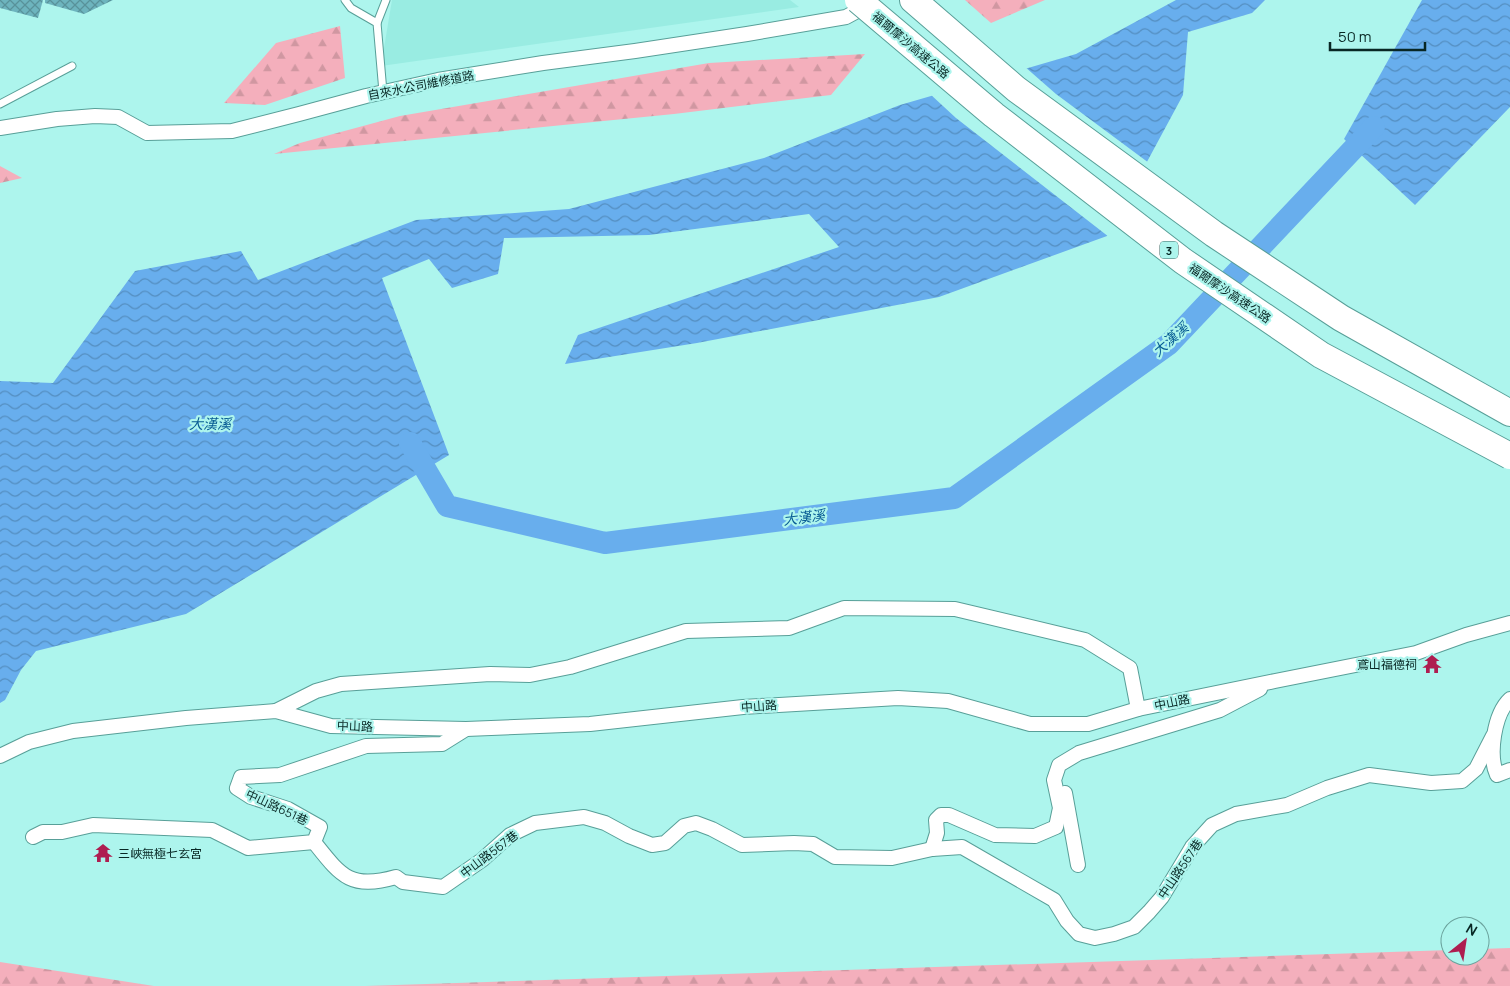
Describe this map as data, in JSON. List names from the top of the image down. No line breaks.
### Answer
{"streets":{"highway":["福爾摩沙高速公路","3"],"street":["自來水公司維修道路","中山路","中山路651巷","中山路567巷"]},"crossings":[["福爾摩沙高速公路","自來水公司維修道路"],["中山路","中山路651巷"],["中山路651巷","中山路567巷"]],"water":["大漢溪"],"places":{"temple":["鳶山福德祠","三峽無極七玄宮"]},"scale_bar":"50 m","north":"top right"}
